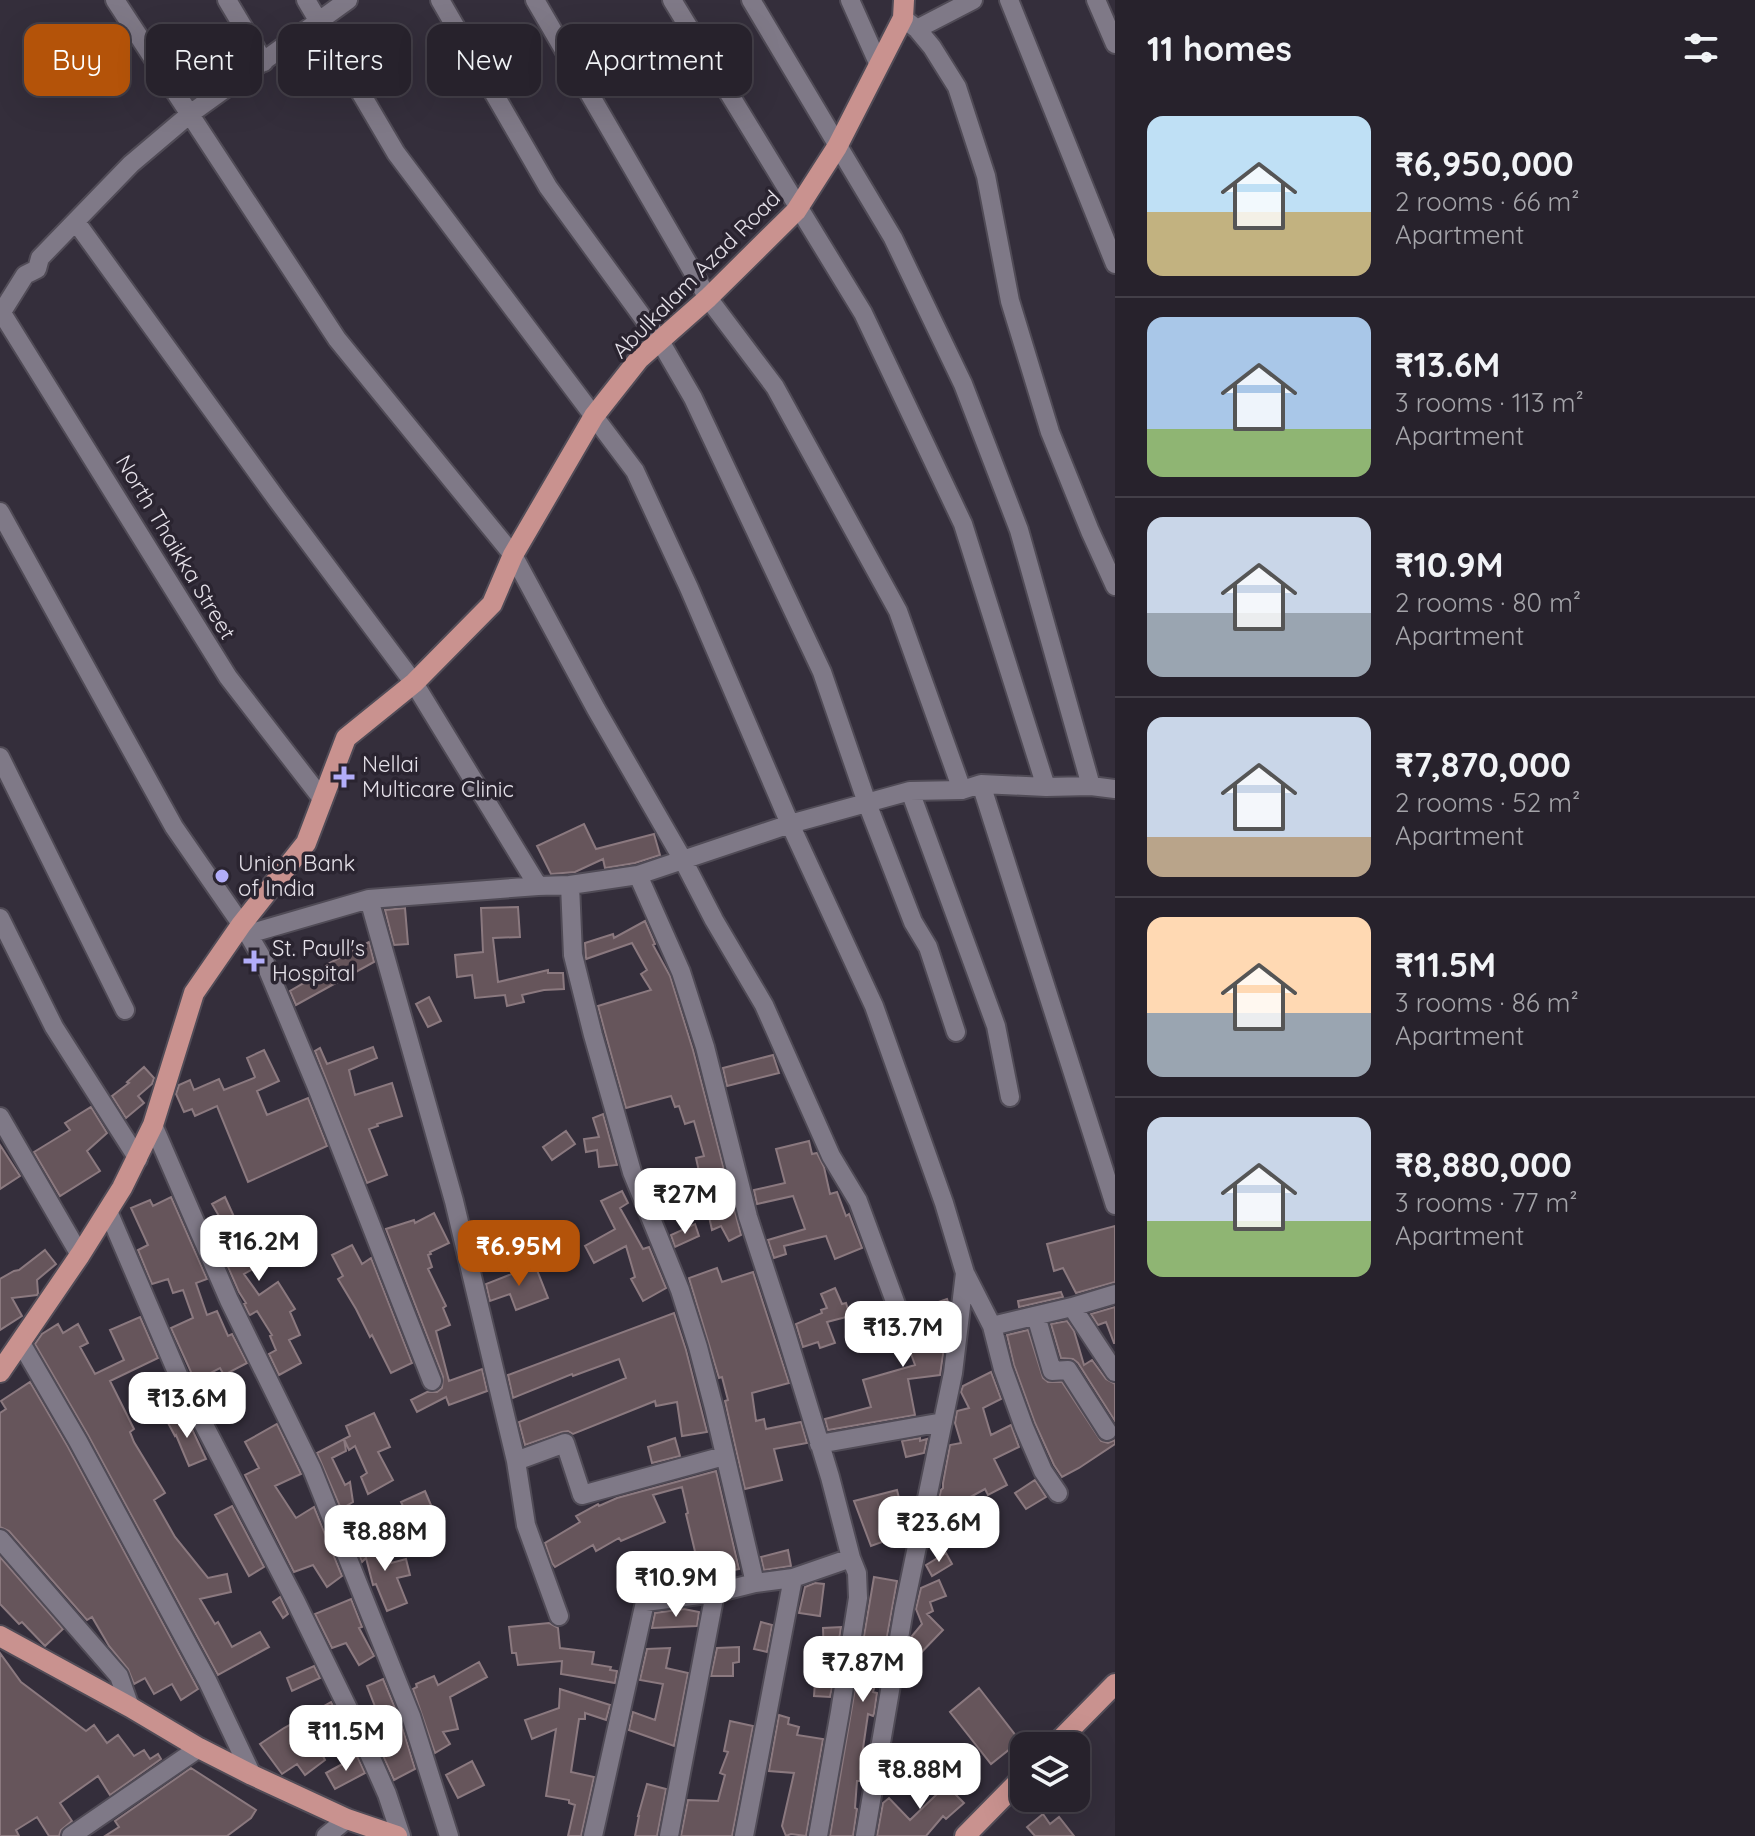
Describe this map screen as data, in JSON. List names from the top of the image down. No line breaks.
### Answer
{"streets":{"main road":["Abulkalam Azad Road"],"street":["North Thaikka Street"]},"crossings":[["Abulkalam Azad Road","North Thaikka Street"]],"places":{"health":["Nellai Multicare Clinic","St. Paull's Hospital"],"other":["Union Bank of India"]},"page":{"heading":"11 homes","chip":["Buy","Rent","Filters","New","Apartment"],"list":[{"name":"₹6,950,000","note":"2 rooms · 66 m² · Apartment"},{"name":"₹13.6M","note":"3 rooms · 113 m² · Apartment"},{"name":"₹10.9M","note":"2 rooms · 80 m² · Apartment"},{"name":"₹7,870,000","note":"2 rooms · 52 m² · Apartment"},{"name":"₹11.5M","note":"3 rooms · 86 m² · Apartment"},{"name":"₹8,880,000","note":"3 rooms · 77 m² · Apartment"}],"price":["₹27M","₹16.2M","₹6.95M","₹13.7M","₹13.6M","₹23.6M","₹8.88M","₹10.9M","₹7.87M","₹11.5M","₹8.88M"]}}
